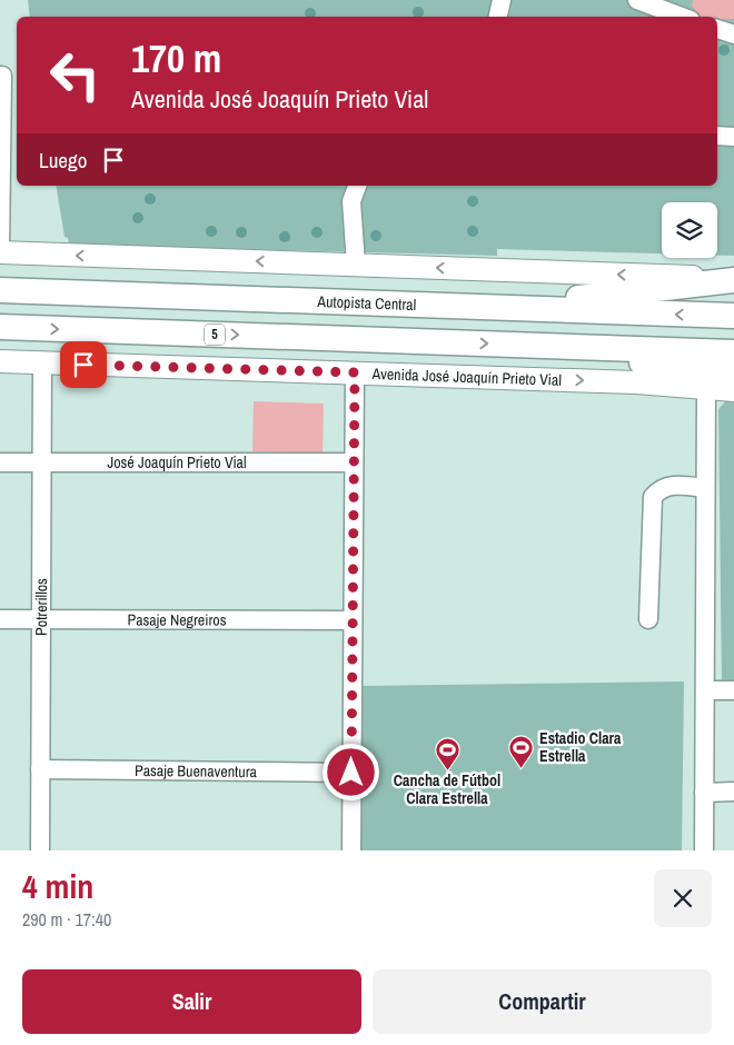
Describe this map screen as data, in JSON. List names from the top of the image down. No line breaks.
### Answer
{"streets":{"highway":["Autopista Central","5"],"main road":["Avenida José Joaquín Prieto Vial"],"street":["José Joaquín Prieto Vial","Potrerillos","Pasaje Negreiros","Pasaje Buenaventura"]},"crossings":[["Avenida José Joaquín Prieto Vial","Potrerillos"],["José Joaquín Prieto Vial","Potrerillos"],["Potrerillos","Pasaje Negreiros"],["Potrerillos","Pasaje Buenaventura"]],"places":{"sports":["Estadio Clara Estrella","Cancha de Fútbol Clara Estrella"]},"page":{"turn":["170 m","Avenida José Joaquín Prieto Vial"],"then":"Luego","heading":["4 min","290 m · 17:40"],"buttons":["Salir","Compartir"]}}
